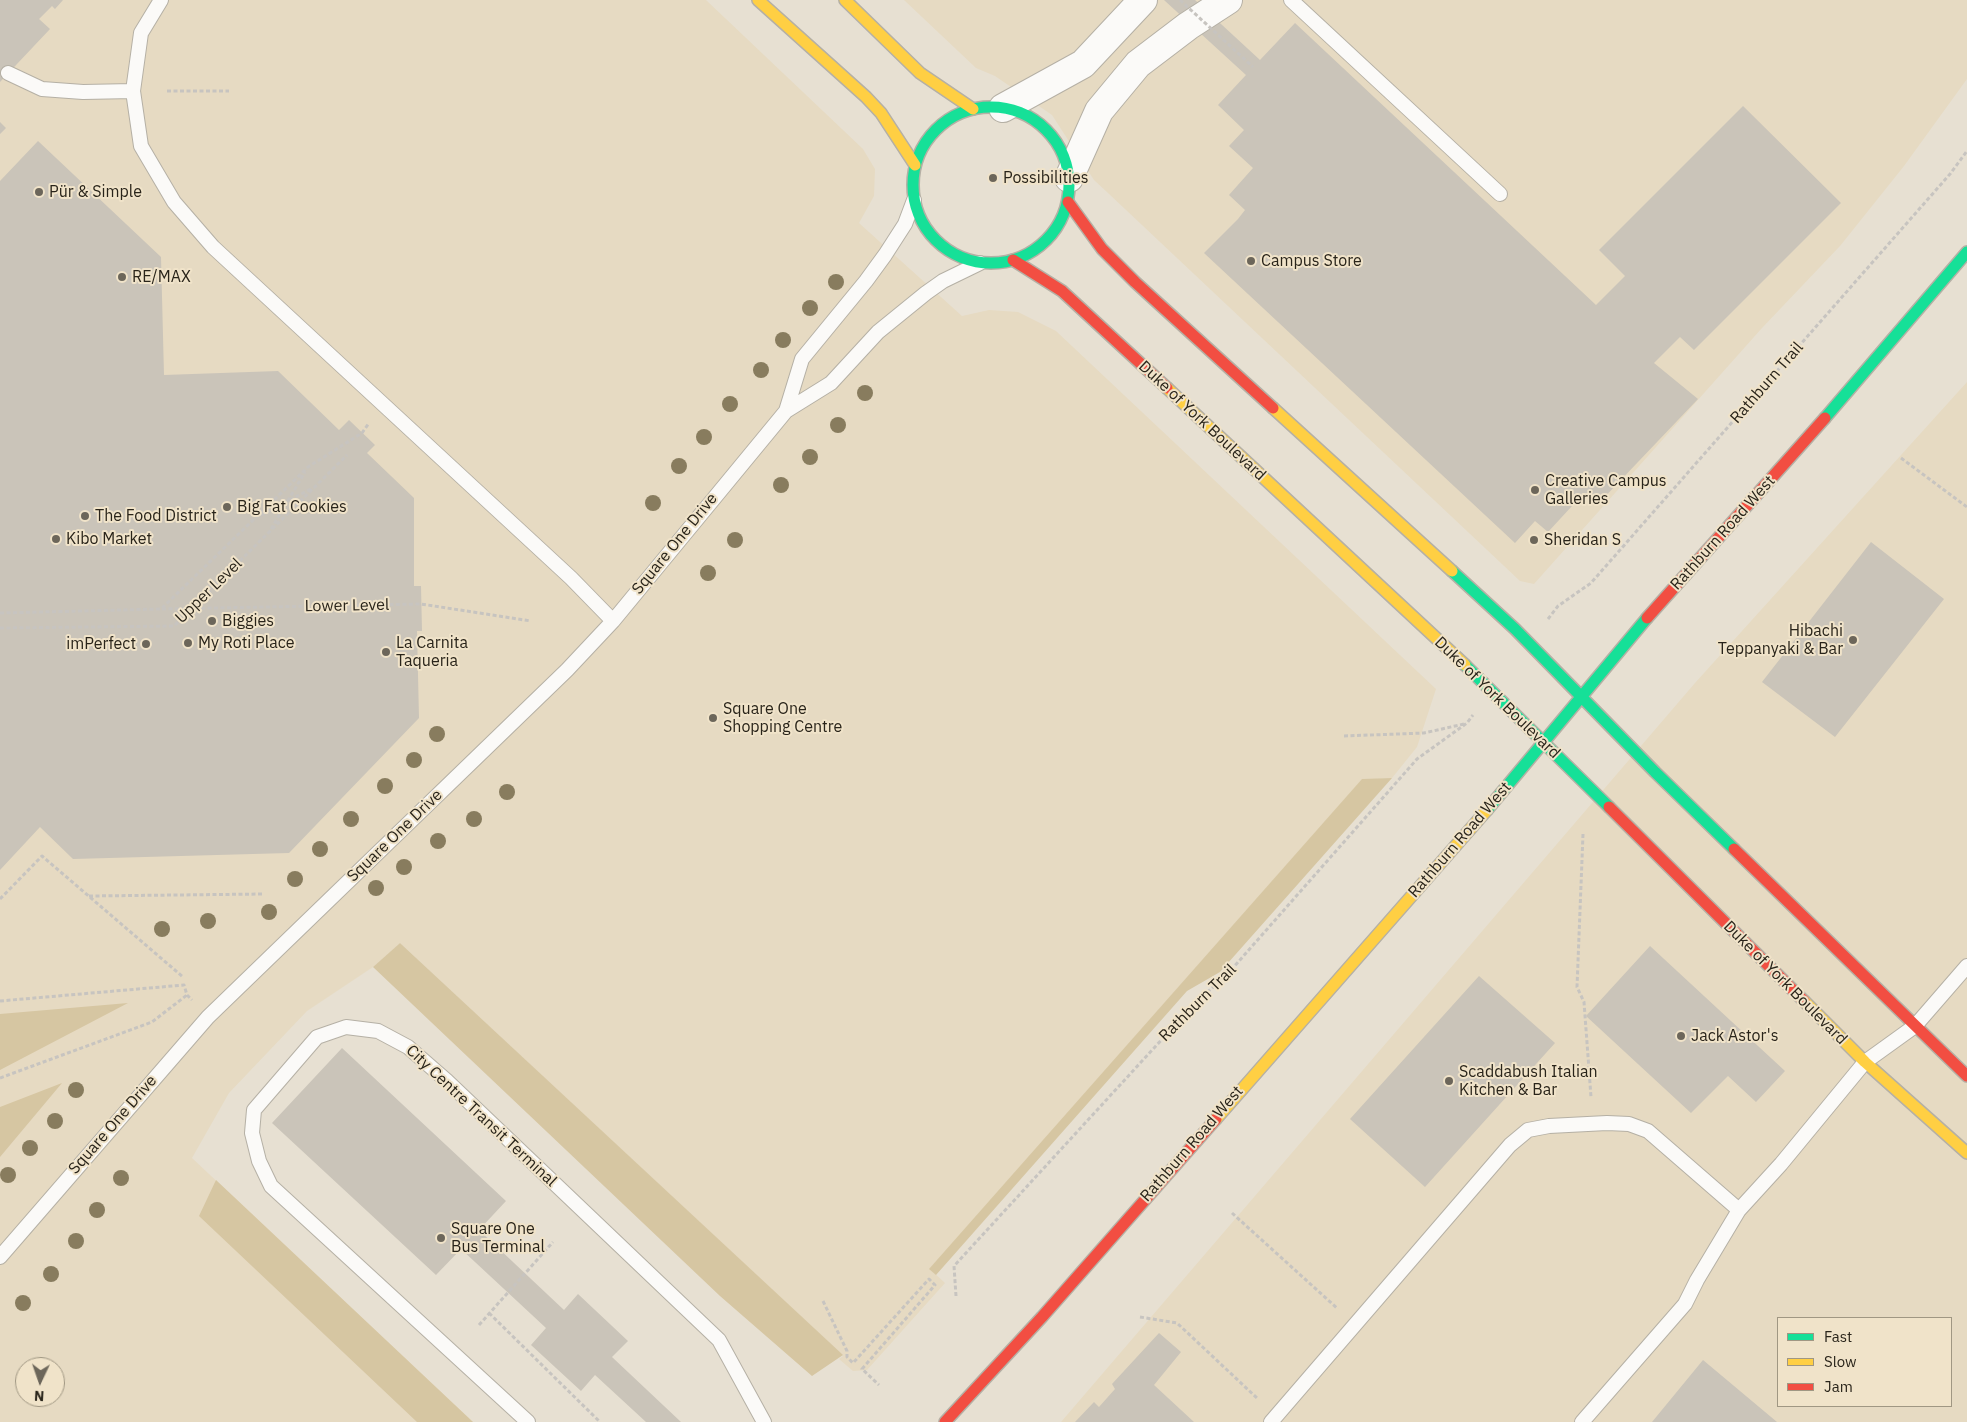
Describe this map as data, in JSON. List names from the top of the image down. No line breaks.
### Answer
{"streets":{"street":["Duke of York Boulevard","Rathburn Road West"],"lane":["Square One Drive","City Centre Transit Terminal"],"path":["Rathburn Trail","Upper Level","Lower Level"]},"crossings":[["Duke of York Boulevard","Rathburn Road West"],["Duke of York Boulevard","Square One Drive"]],"places":["Possibilities","Pür & Simple","Campus Store","RE/MAX","Creative Campus Galleries","Big Fat Cookies","The Food District","Kibo Market","Sheridan S","Biggies","Hibachi Teppanyaki & Bar","My Roti Place","imPerfect","La Carnita Taqueria","Square One Shopping Centre","Jack Astor's","Scaddabush Italian Kitchen & Bar","Square One Bus Terminal"],"legend":["Fast","Slow","Jam"],"north":"bottom"}
